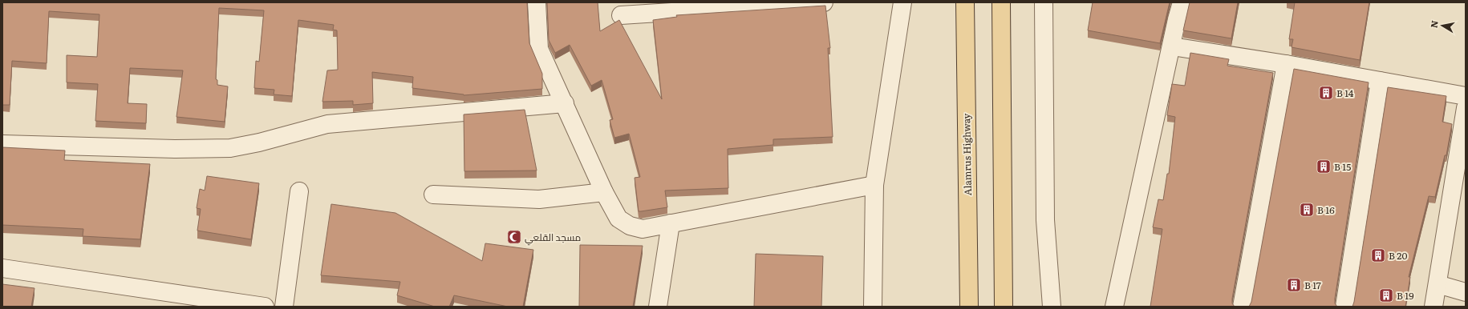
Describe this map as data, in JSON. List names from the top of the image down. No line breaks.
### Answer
{"streets":{"main road":["Alamrus Highway"]},"places":{"building":["B 14","B 15","B 16","B 20","B 17","B 19"],"mosque":["مسجد القلعي"]},"north":"left"}
